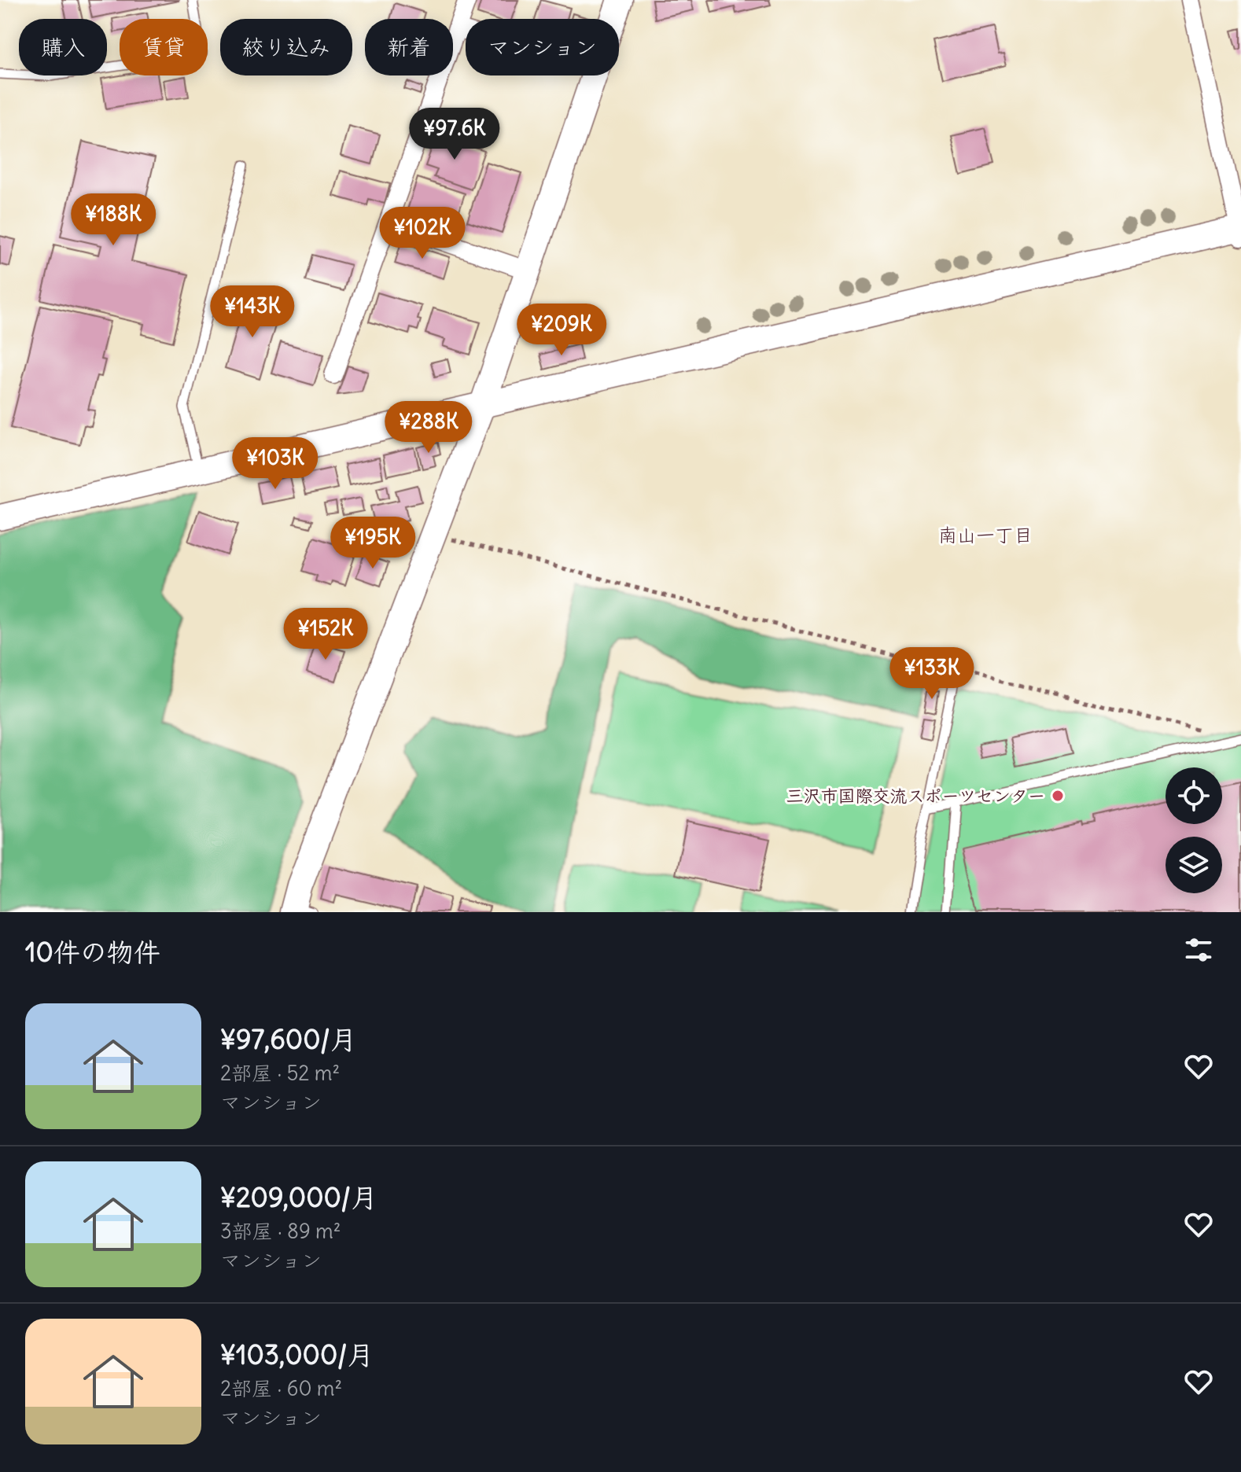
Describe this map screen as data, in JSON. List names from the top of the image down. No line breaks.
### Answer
{"districts":["南山一丁目"],"places":["三沢市国際交流スポーツセンター"],"page":{"chip":["購入","賃貸","絞り込み","新着","マンション"],"price":["¥97.6K","¥188K","¥102K","¥143K","¥209K","¥288K","¥103K","¥195K","¥152K","¥133K"],"heading":"10件の物件","list":[{"name":"¥97,600/月","note":"2部屋 · 52 m² · マンション"},{"name":"¥209,000/月","note":"3部屋 · 89 m² · マンション"},{"name":"¥103,000/月","note":"2部屋 · 60 m² · マンション"}]}}
